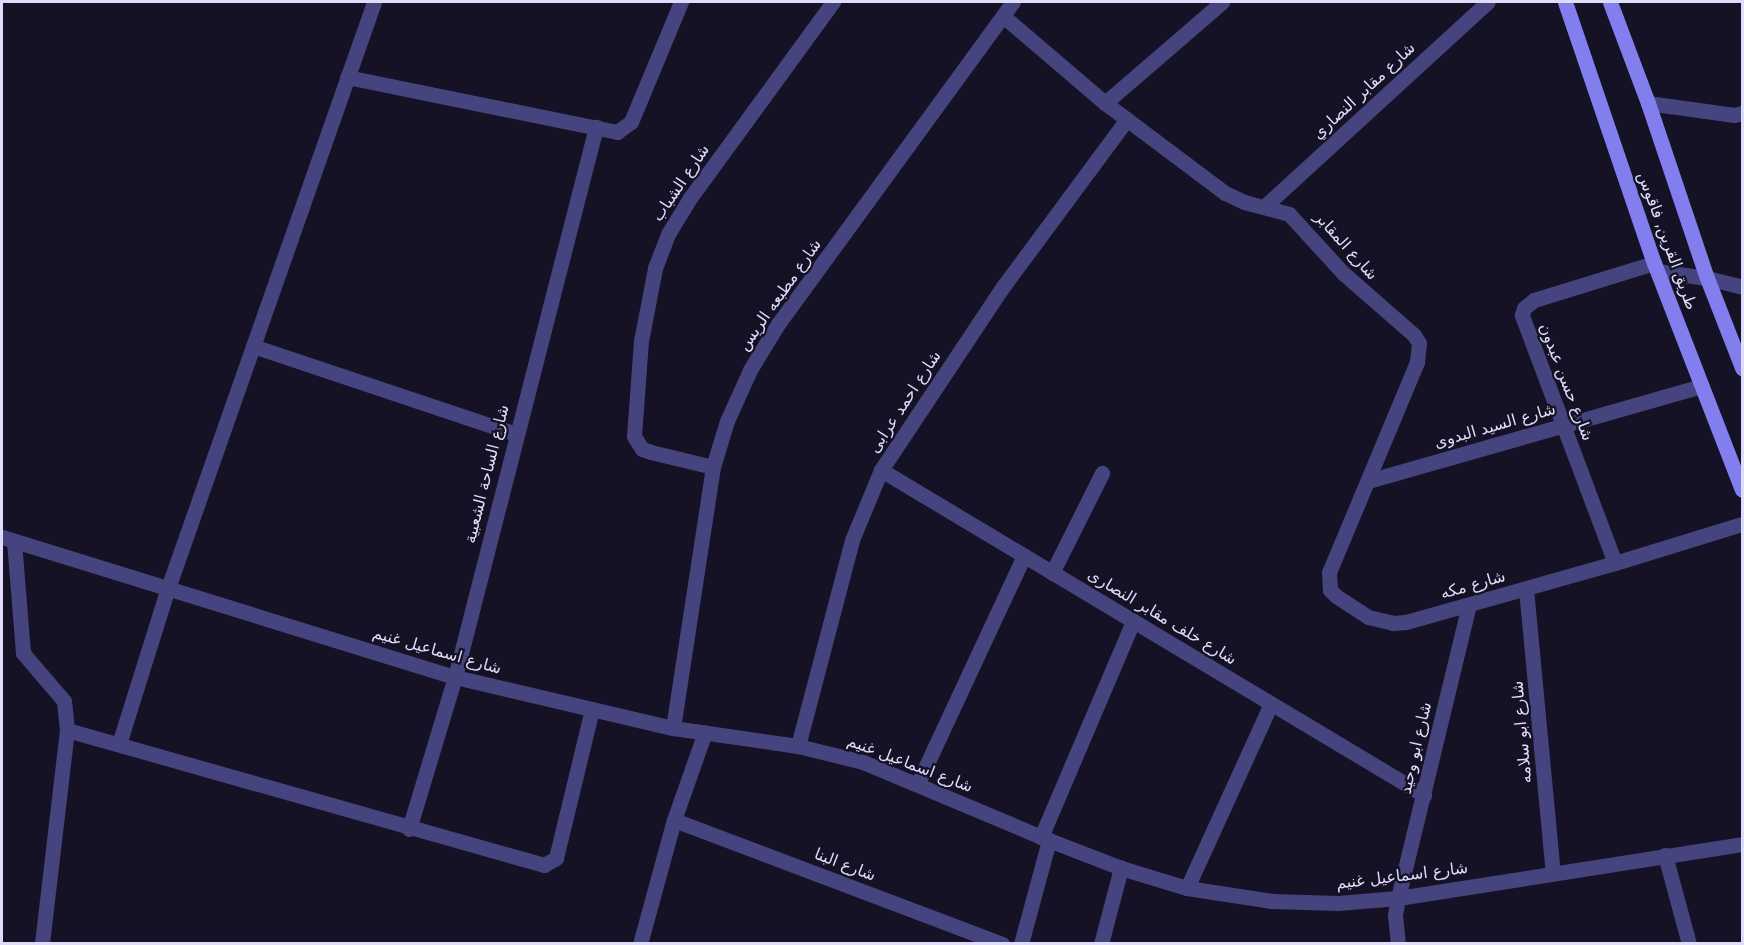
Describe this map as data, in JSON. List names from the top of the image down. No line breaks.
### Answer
{"streets":{"main road":["طريق القرين, فاقوس"],"street":["شارع مقابر النصاري","شارع الشباب","شارع المقابر","شارع مطبعه الريس","شارع حسن عبدون","شارع احمد عرابى","شارع السيد البدوى","شارع الساحة الشعبية","شارع مكه","شارع خلف مقابر النصارى","شارع اسماعيل غنيم","شارع ابو سلامه","شارع ابو وحيد","شارع البنا"]},"crossings":[["شارع مقابر النصاري","شارع المقابر"],["شارع الشباب","شارع مطبعه الريس"],["طريق القرين, فاقوس","شارع حسن عبدون"],["طريق القرين, فاقوس","شارع السيد البدوى"],["شارع المقابر","شارع مطبعه الريس"],["شارع المقابر","شارع احمد عرابى"],["شارع المقابر","شارع السيد البدوى"],["شارع المقابر","شارع مكه"],["شارع مطبعه الريس","شارع اسماعيل غنيم"],["شارع حسن عبدون","شارع السيد البدوى"],["شارع حسن عبدون","شارع مكه"],["شارع احمد عرابى","شارع خلف مقابر النصارى"],["شارع احمد عرابى","شارع اسماعيل غنيم"],["شارع السيد البدوى","شارع مكه"],["شارع الساحة الشعبية","شارع اسماعيل غنيم"],["شارع مكه","شارع ابو سلامه"],["شارع مكه","شارع ابو وحيد"],["شارع خلف مقابر النصارى","شارع ابو وحيد"],["شارع اسماعيل غنيم","شارع ابو سلامه"],["شارع اسماعيل غنيم","شارع ابو وحيد"]]}
